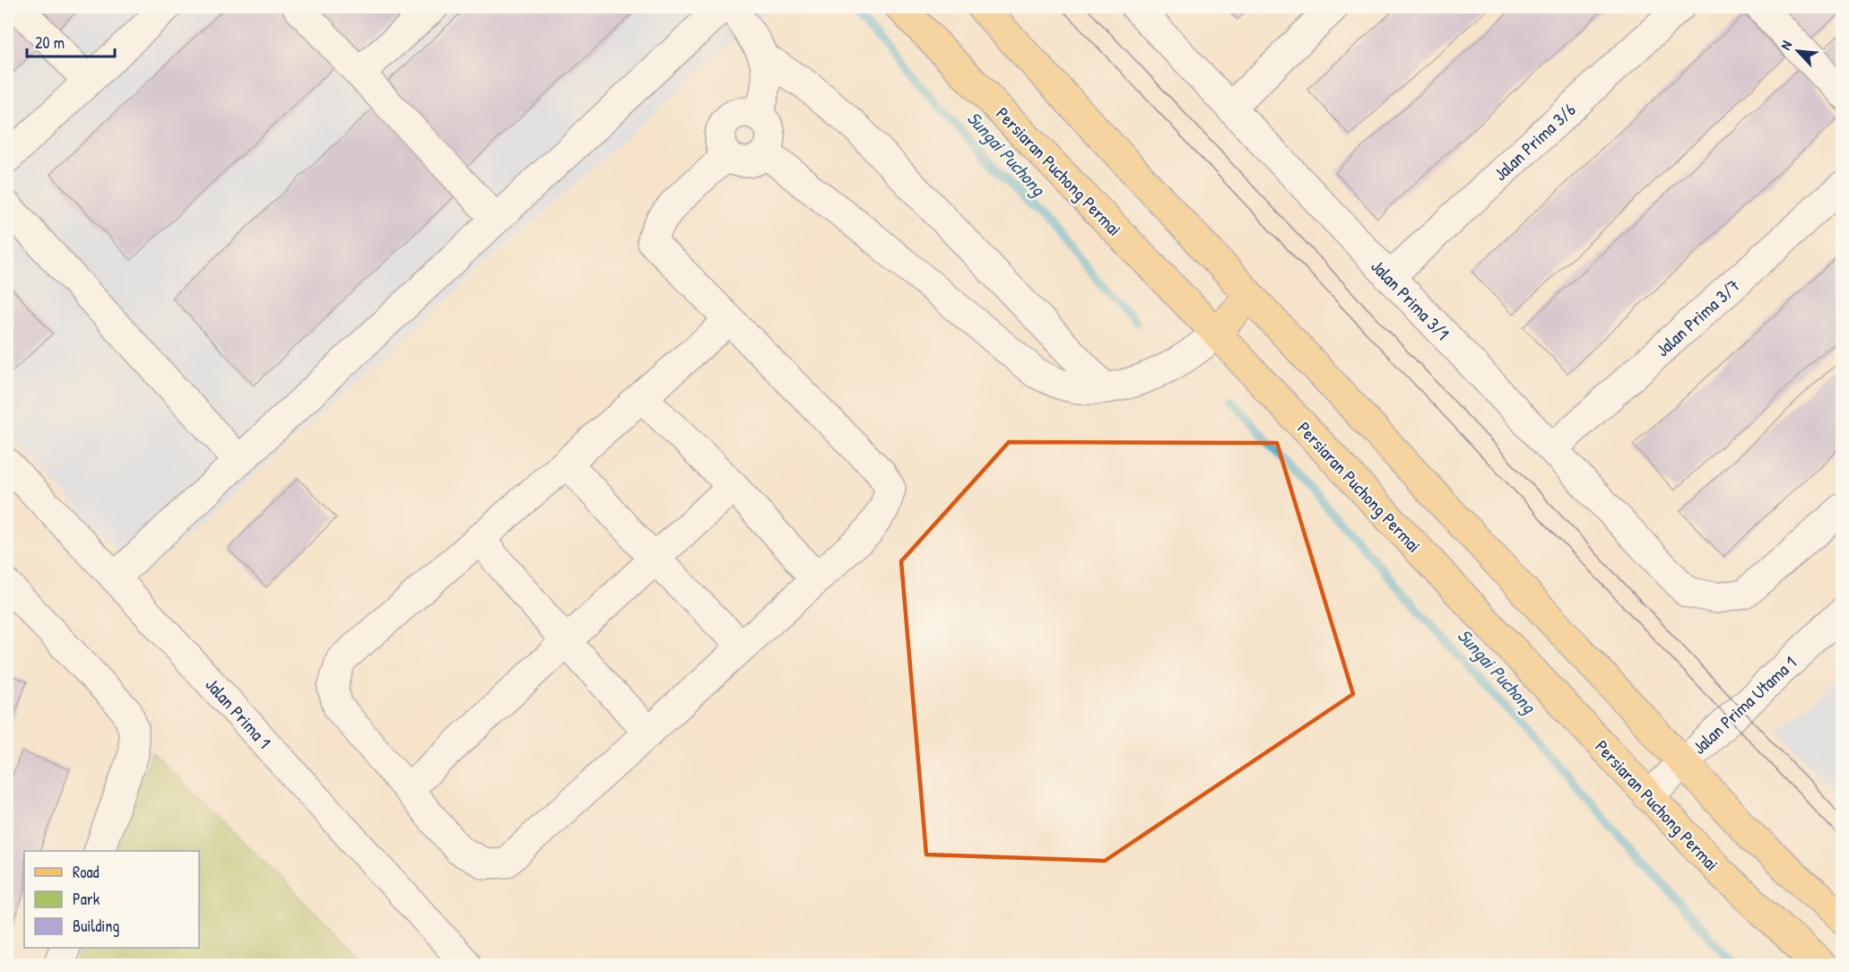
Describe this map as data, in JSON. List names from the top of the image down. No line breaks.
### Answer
{"streets":{"main road":["Persiaran Puchong Permai"],"street":["Jalan Prima 3/6","Jalan Prima 3/1","Jalan Prima 3/7","Jalan Prima Utama 1","Jalan Prima 1"]},"crossings":[["Jalan Prima 3/6","Jalan Prima 3/1"],["Persiaran Puchong Permai","Jalan Prima Utama 1"],["Jalan Prima 3/1","Jalan Prima 3/7"]],"water":["Sungai Puchong"],"legend":["Road","Park","Building"],"scale_bar":"20 m","north":"top left"}
